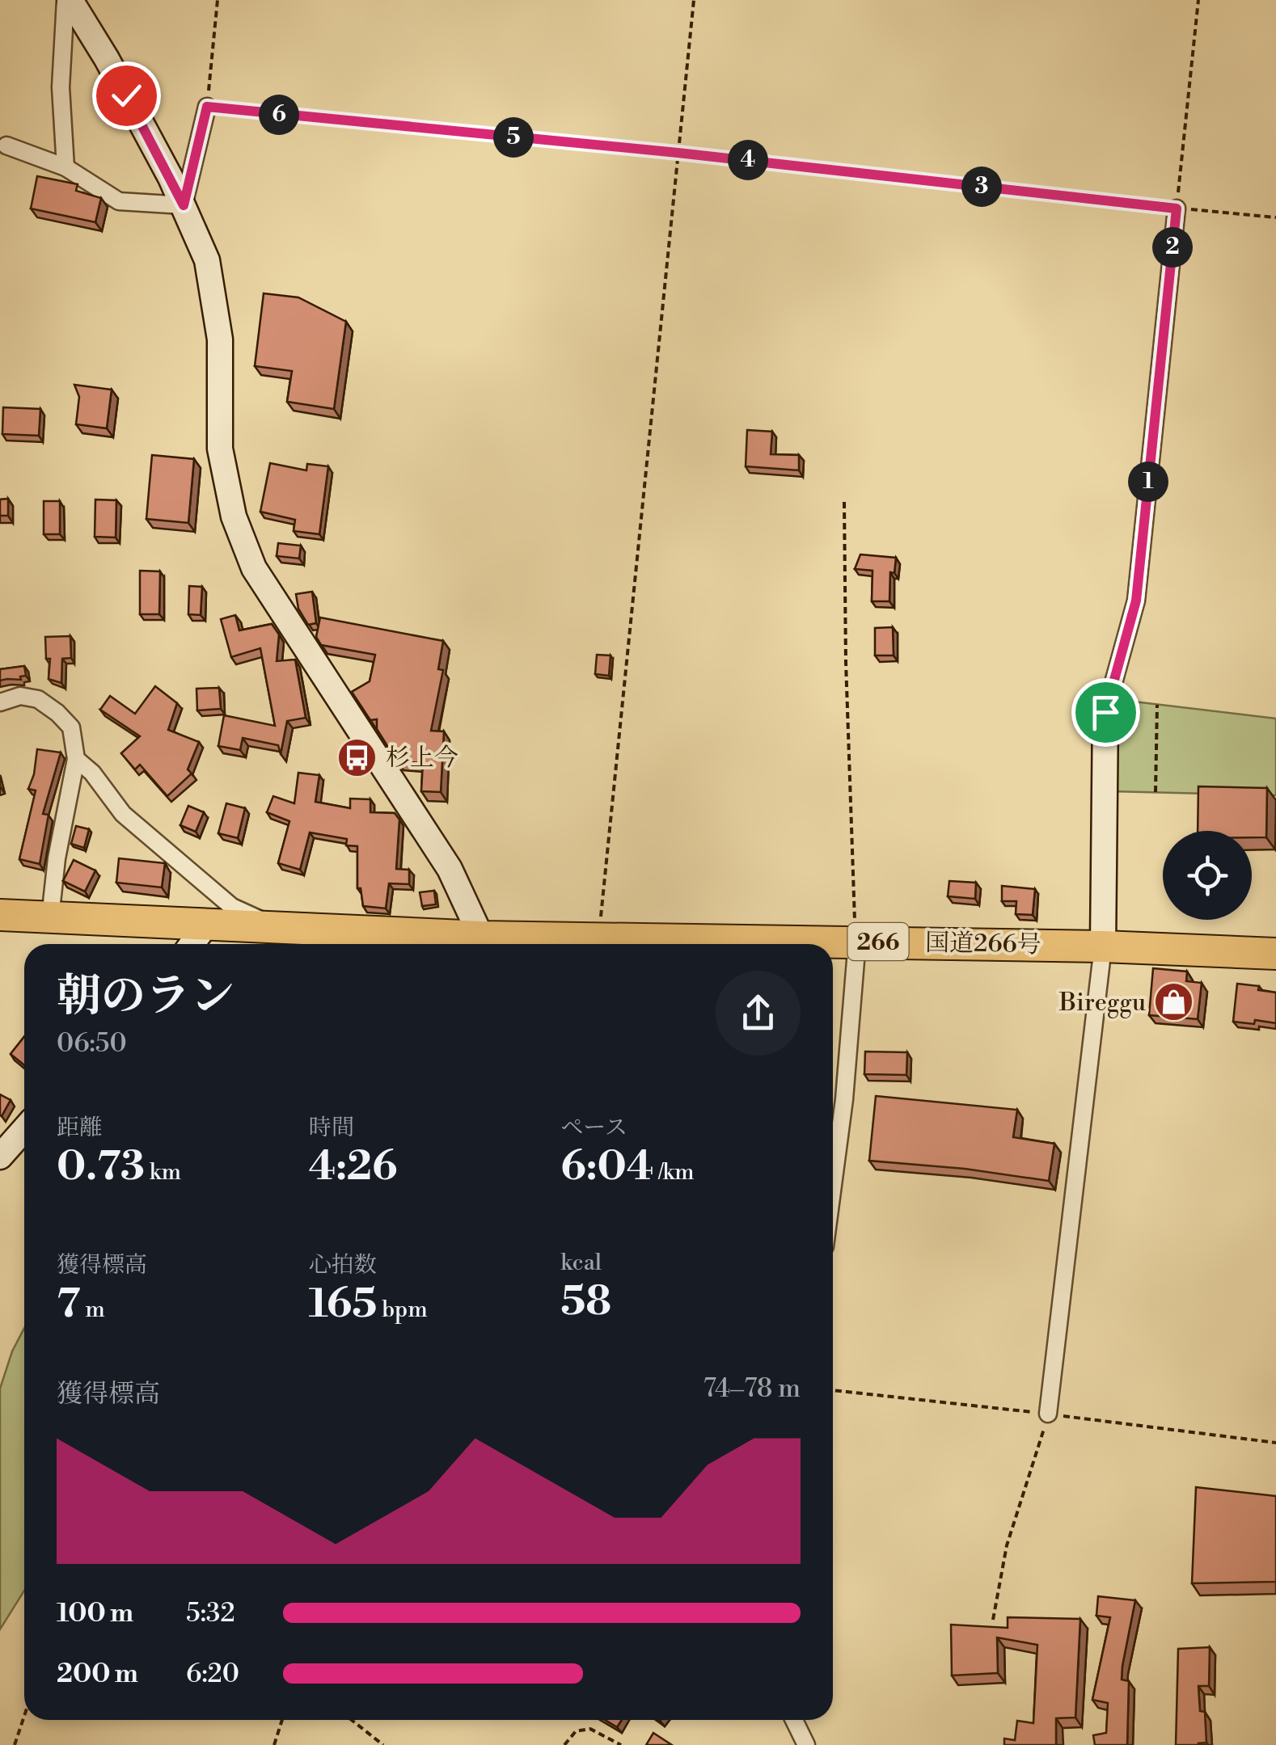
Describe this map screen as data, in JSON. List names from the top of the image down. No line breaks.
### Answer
{"streets":{"highway":["266","国道266号"]},"crossings":[["266","国道266号"]],"places":{"bus stop":["杉上今"],"shop":["Bireggu"]},"page":{"pins":["6","5","4","3","2","1"],"heading":["朝のラン","06:50"],"stats":[["距離","0.73 km"],["時間","4:26"],["ペース","6:04 /km"],["獲得標高","7 m"],["心拍数","165 bpm"],["kcal","58"]],"chart":["獲得標高","74–78 m"],"list":[{"name":"100 m","note":"5:32"},{"name":"200 m","note":"6:20"}]}}
